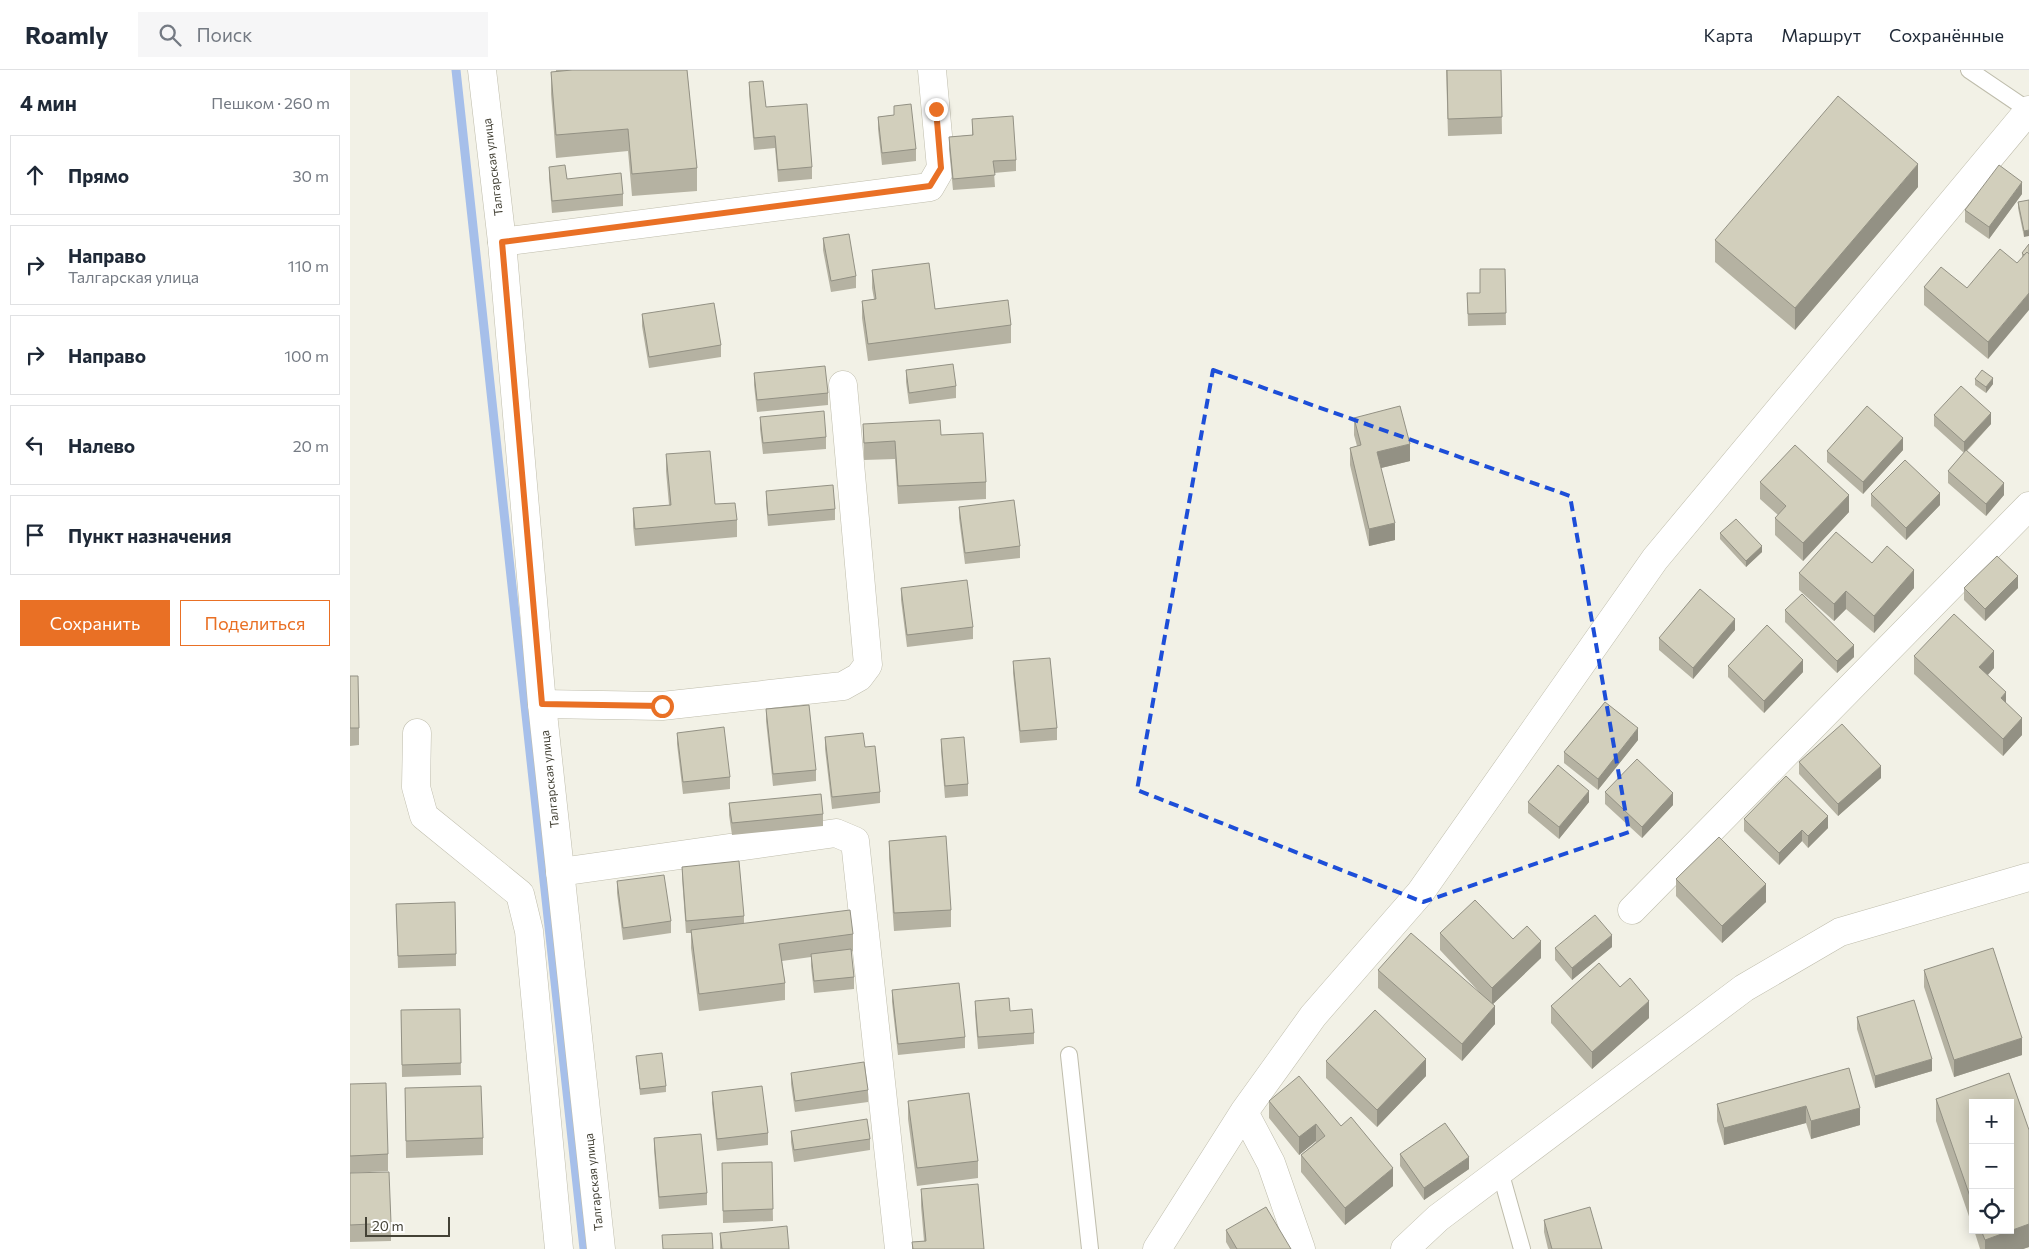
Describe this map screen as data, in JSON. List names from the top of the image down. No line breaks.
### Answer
{"streets":{"street":["Талгарская улица"]},"scale_bar":"20 m","page":{"header":"Roamly","search":"Поиск","nav":["Карта","Маршрут","Сохранённые"],"heading":["4 мин","Пешком · 260 m"],"list":[["Прямо","30 m"],["Направо","Талгарская улица","110 m"],["Направо","100 m"],["Налево","20 m"],"Пункт назначения"],"buttons":["Сохранить","Поделиться"],"map_buttons":["+","−"],"scale":"20 m"}}
